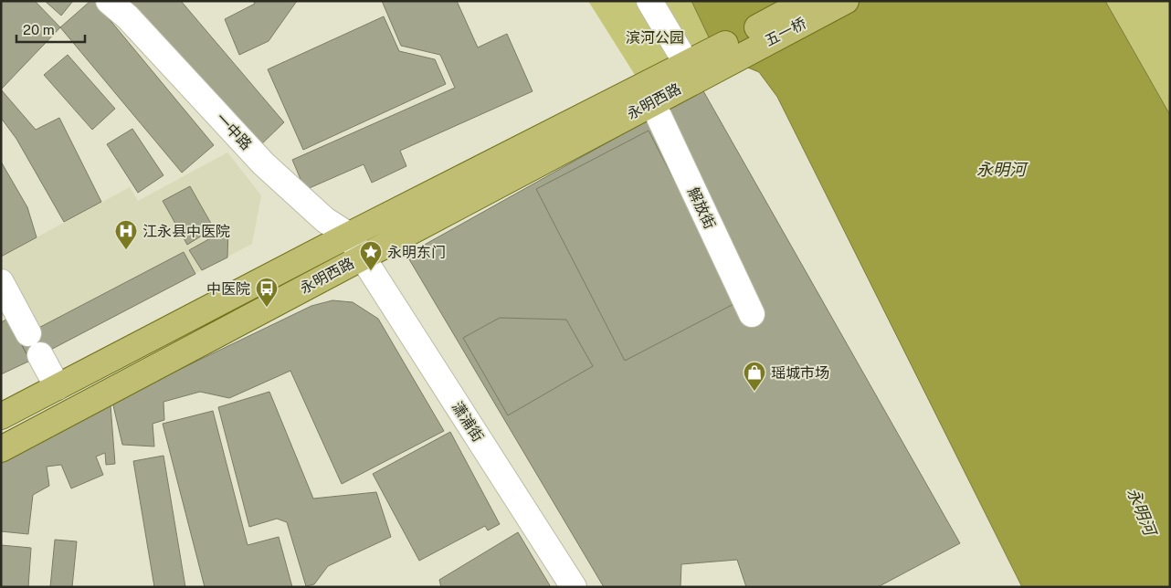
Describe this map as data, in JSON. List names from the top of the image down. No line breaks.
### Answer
{"streets":{"main road":["五一桥","永明西路"],"street":["一中路","解放街","潇浦街"]},"crossings":[["五一桥","永明西路"],["永明西路","一中路"],["永明西路","解放街"],["永明西路","潇浦街"],["一中路","潇浦街"]],"water":["永明河"],"parks":["滨河公园"],"places":{"hospital":["江永县中医院"],"place":["永明东门"],"bus stop":["中医院"],"shop":["瑶城市场"]},"scale_bar":"20 m"}
